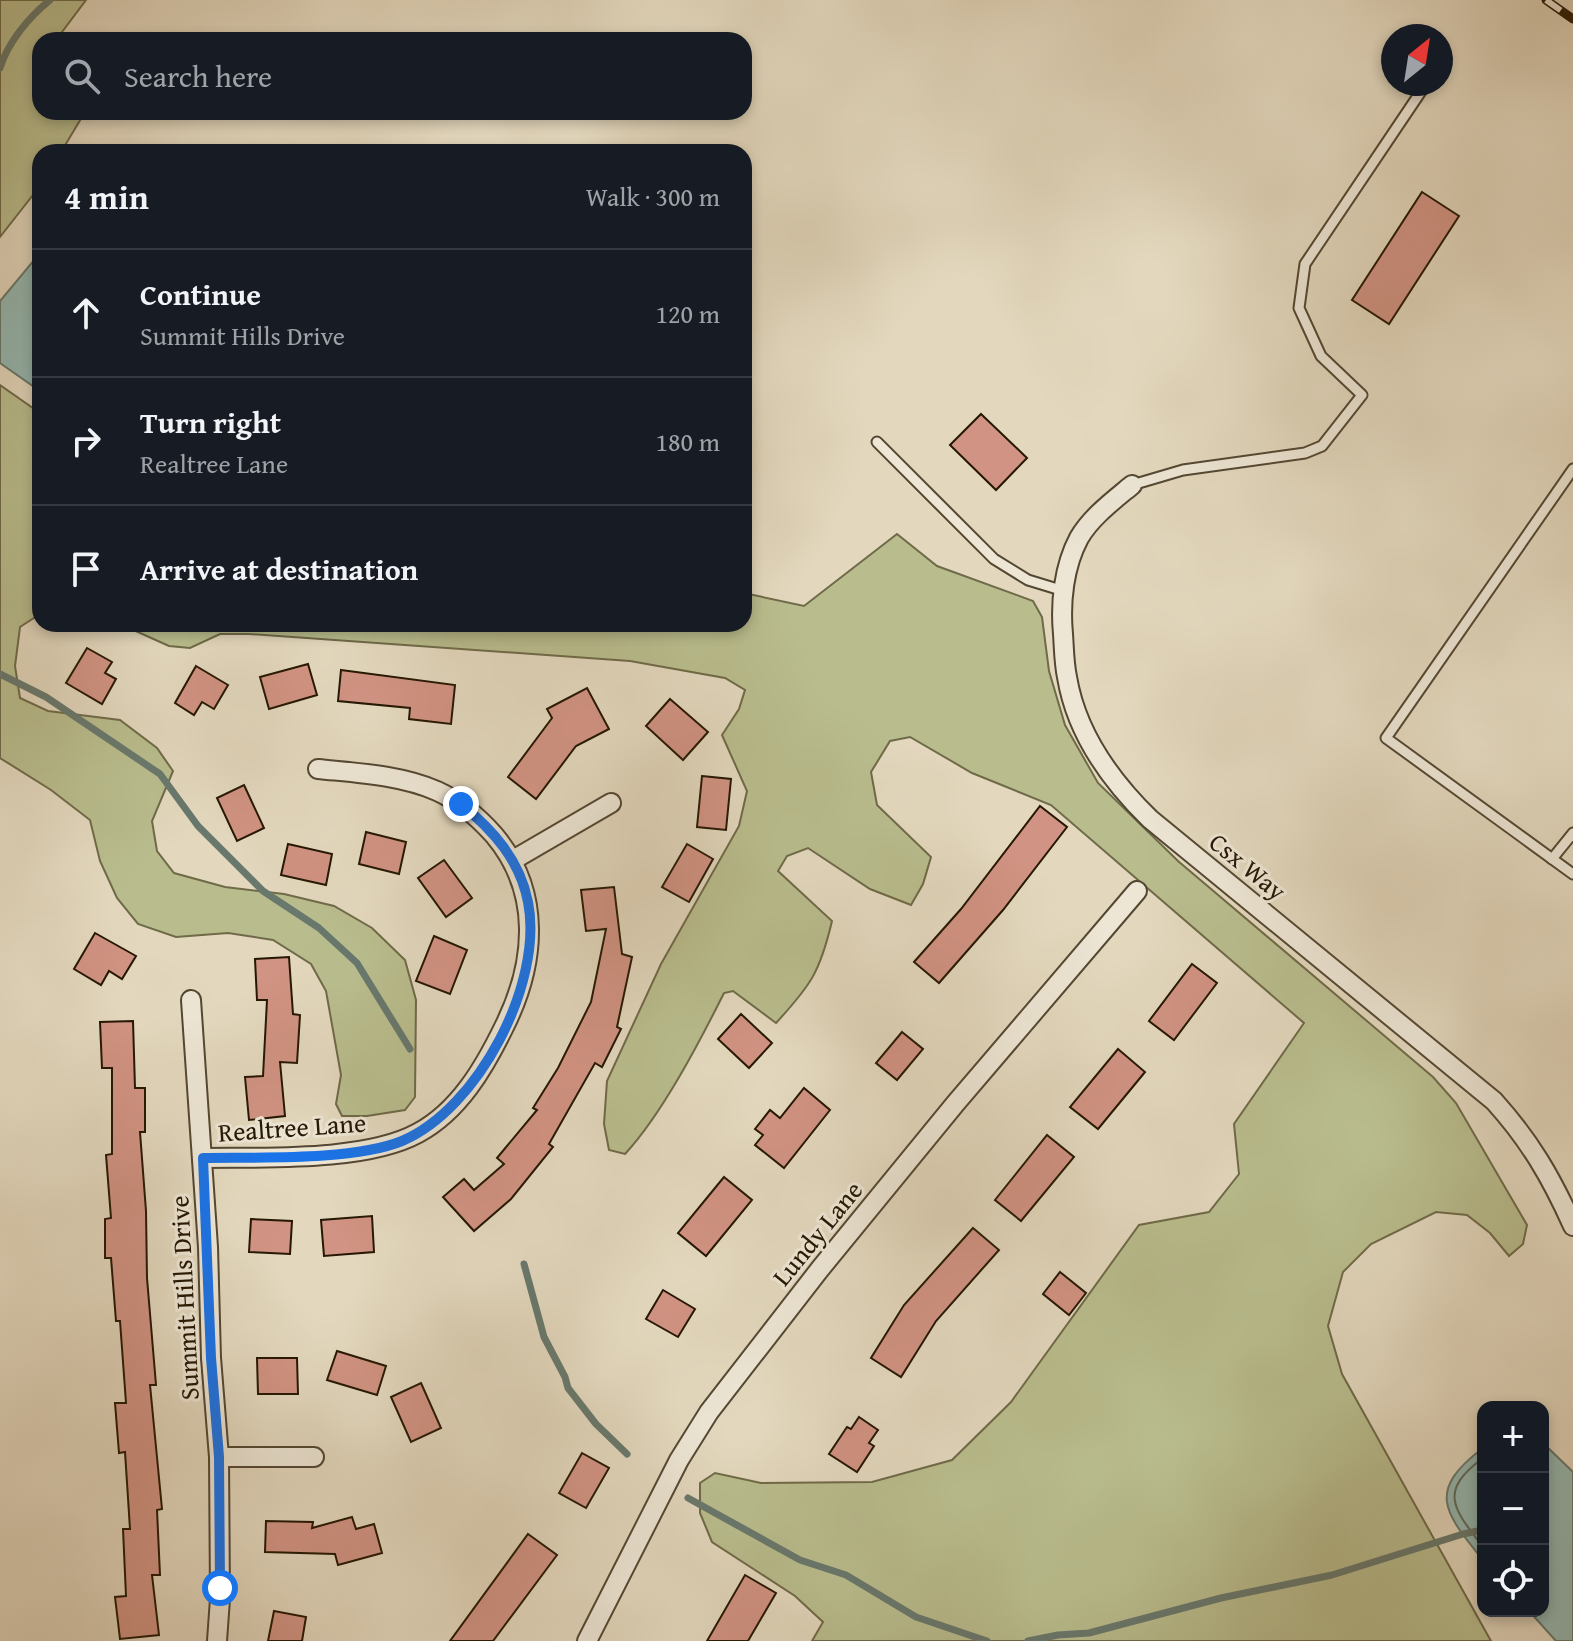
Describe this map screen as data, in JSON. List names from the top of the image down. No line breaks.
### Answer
{"streets":{"street":["Csx Way","Realtree Lane","Lundy Lane","Summit Hills Drive"]},"crossings":[["Realtree Lane","Summit Hills Drive"]],"north":"top right","page":{"search":"Search here","heading":["4 min","Walk · 300 m"],"list":[["Continue","Summit Hills Drive","120 m"],["Turn right","Realtree Lane","180 m"],"Arrive at destination"],"map_buttons":["+","−"]}}
